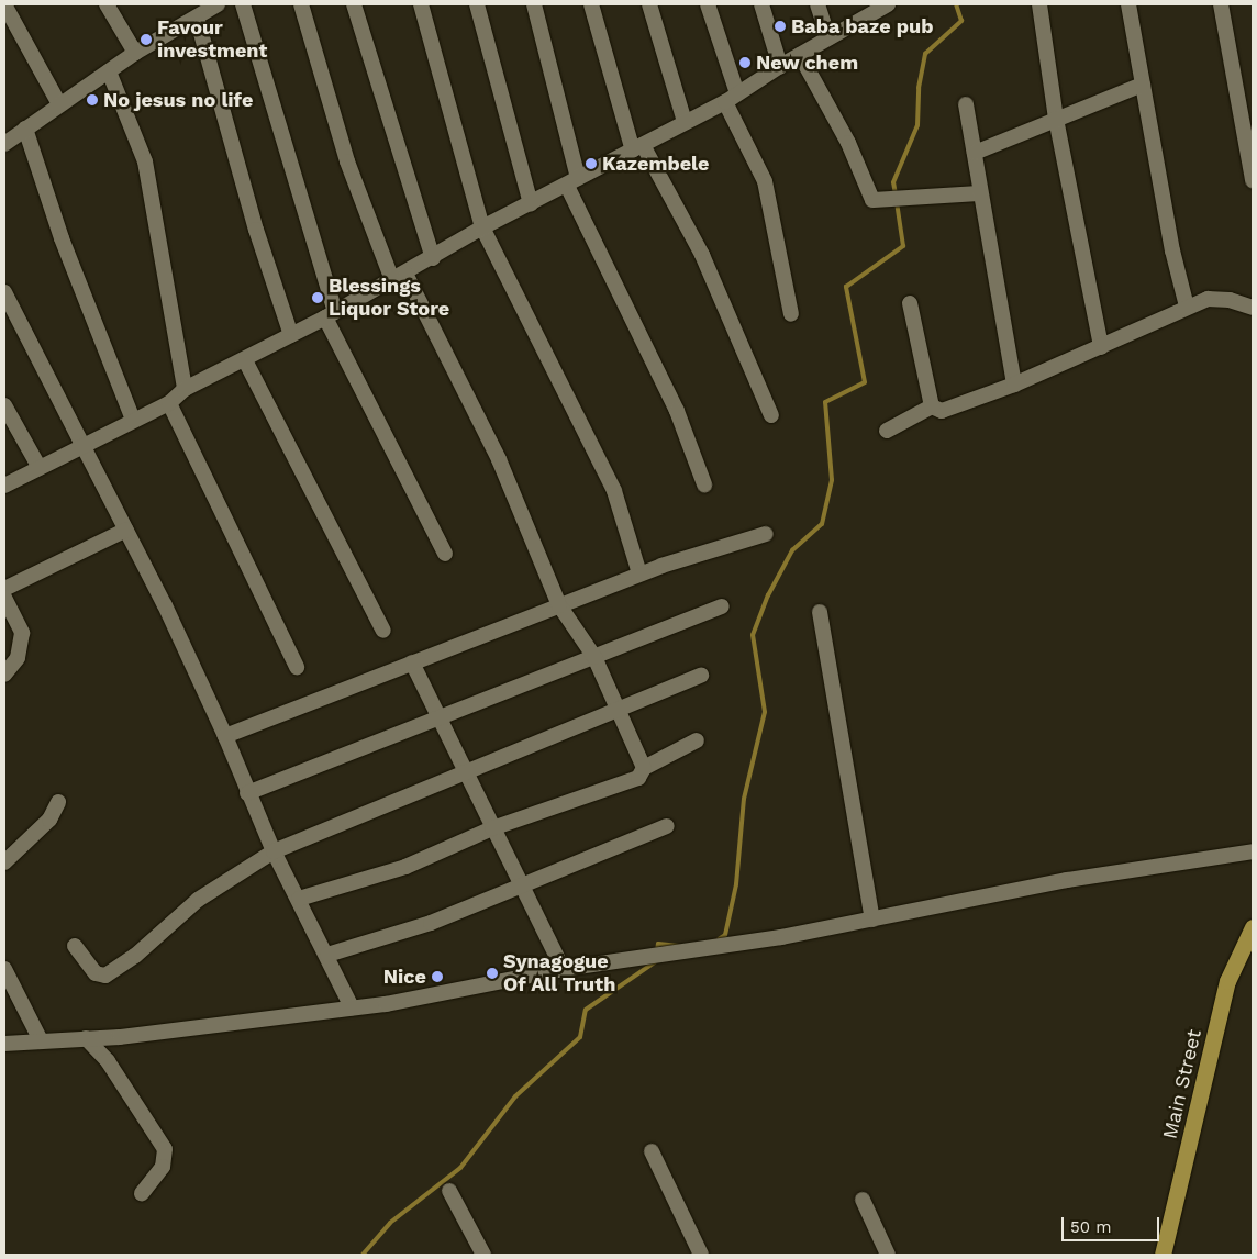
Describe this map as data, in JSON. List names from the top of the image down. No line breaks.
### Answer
{"streets":{"main road":["Main Street"]},"places":["Baba baze pub","Favour investment","New chem","No jesus no life","Kazembele","Blessings Liquor Store","Synagogue Of All Truth","Nice"],"scale_bar":"50 m"}
